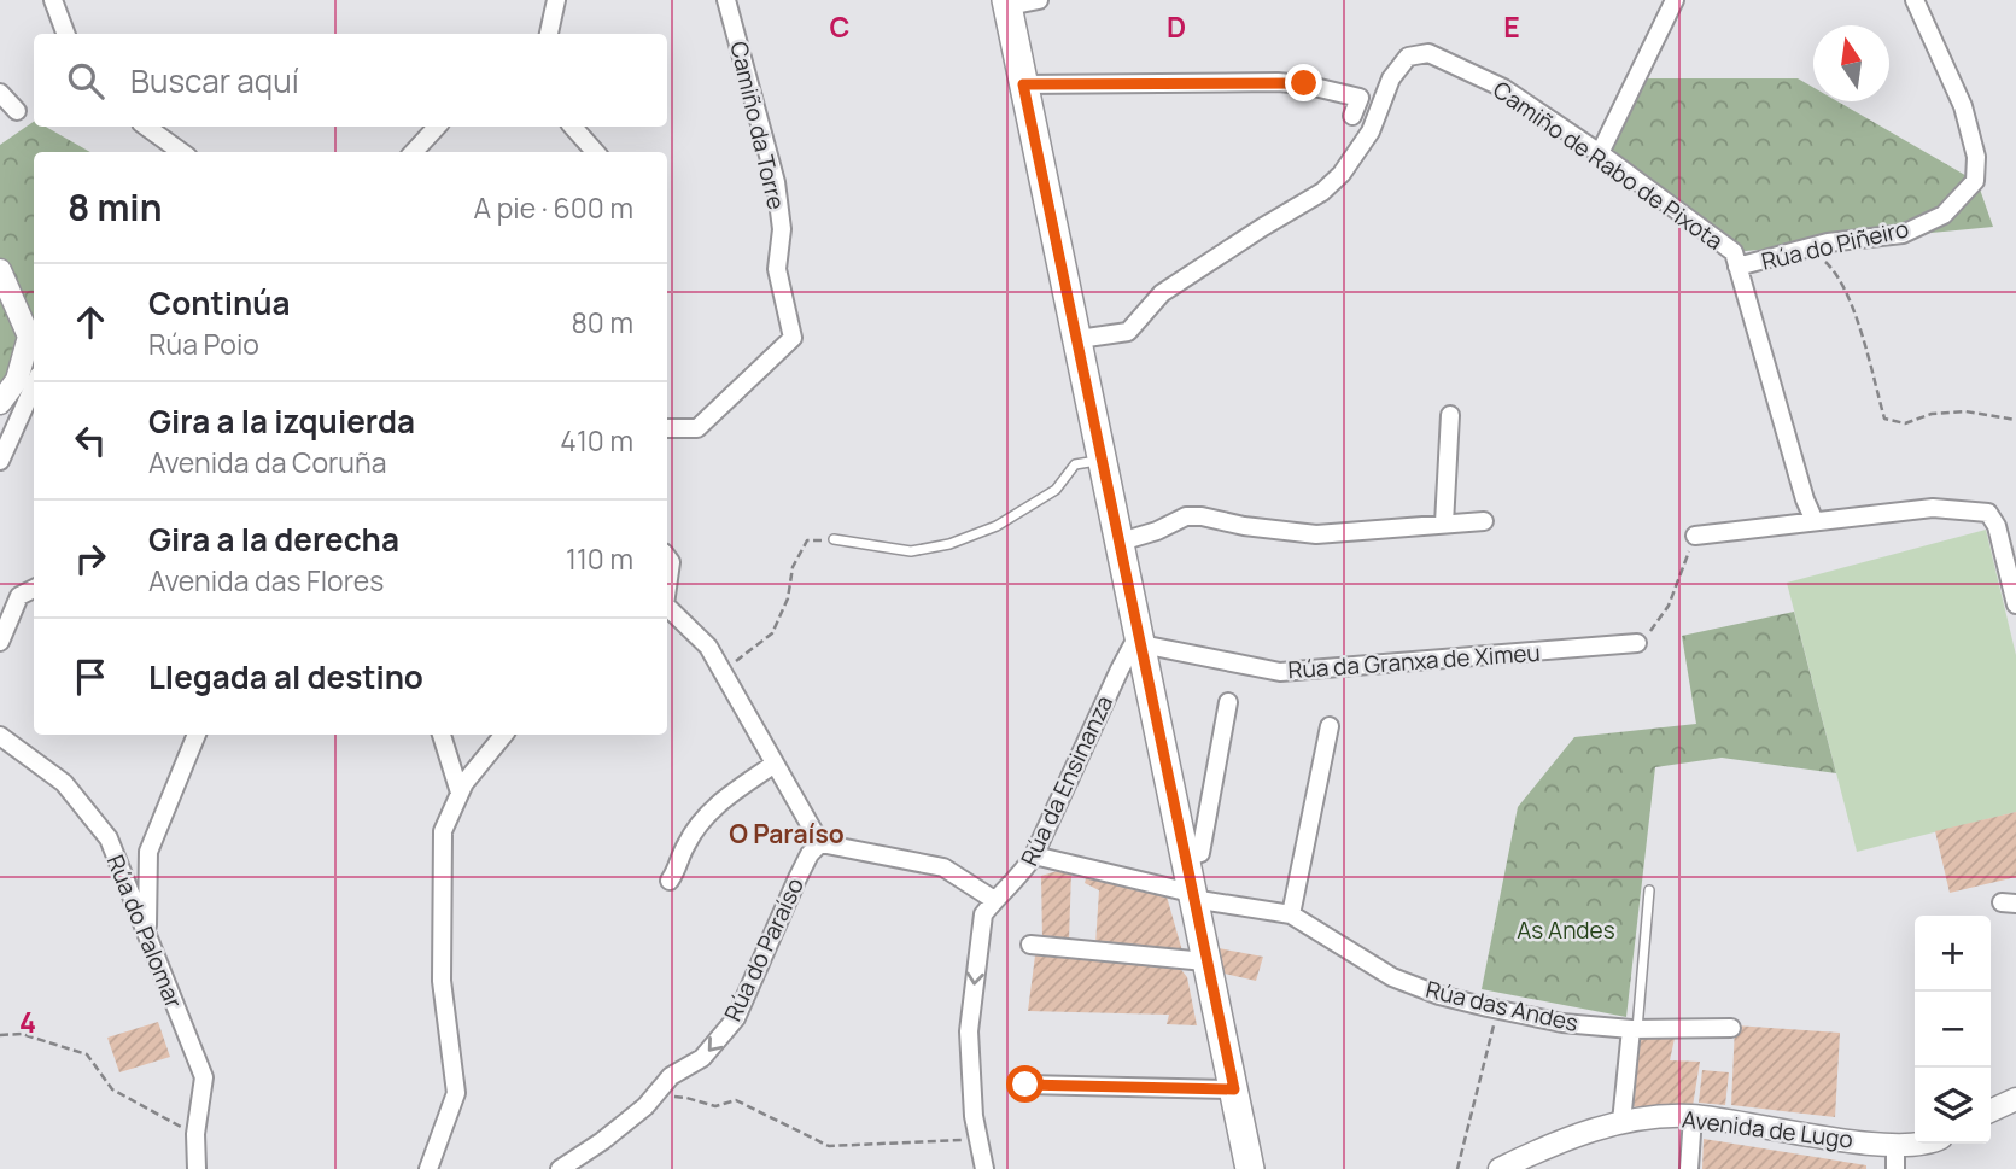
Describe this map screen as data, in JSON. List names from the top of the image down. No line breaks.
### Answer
{"streets":{"street":["Camiño da Torre","Camiño de Rabo de Pixota","Rúa do Piñeiro","Rúa da Granxa de Ximeu","Rúa da Ensinanza","Rúa do Palomar","Rúa do Paraíso","Rúa das Andes","Avenida de Lugo"]},"crossings":[["Camiño de Rabo de Pixota","Rúa do Piñeiro"],["Rúa da Granxa de Ximeu","Rúa da Ensinanza"],["Rúa da Ensinanza","Rúa das Andes"]],"one_way":["Rúa da Ensinanza"],"districts":["O Paraíso"],"parks":["As Andes"],"north":"top","page":{"search":"Buscar aquí","heading":["8 min","A pie · 600 m"],"list":[["Continúa","Rúa Poio","80 m"],["Gira a la izquierda","Avenida da Coruña","410 m"],["Gira a la derecha","Avenida das Flores","110 m"],"Llegada al destino"],"map_buttons":["+","−"]},"grid":{"columns":["C","D","E"],"rows":["4"]}}
